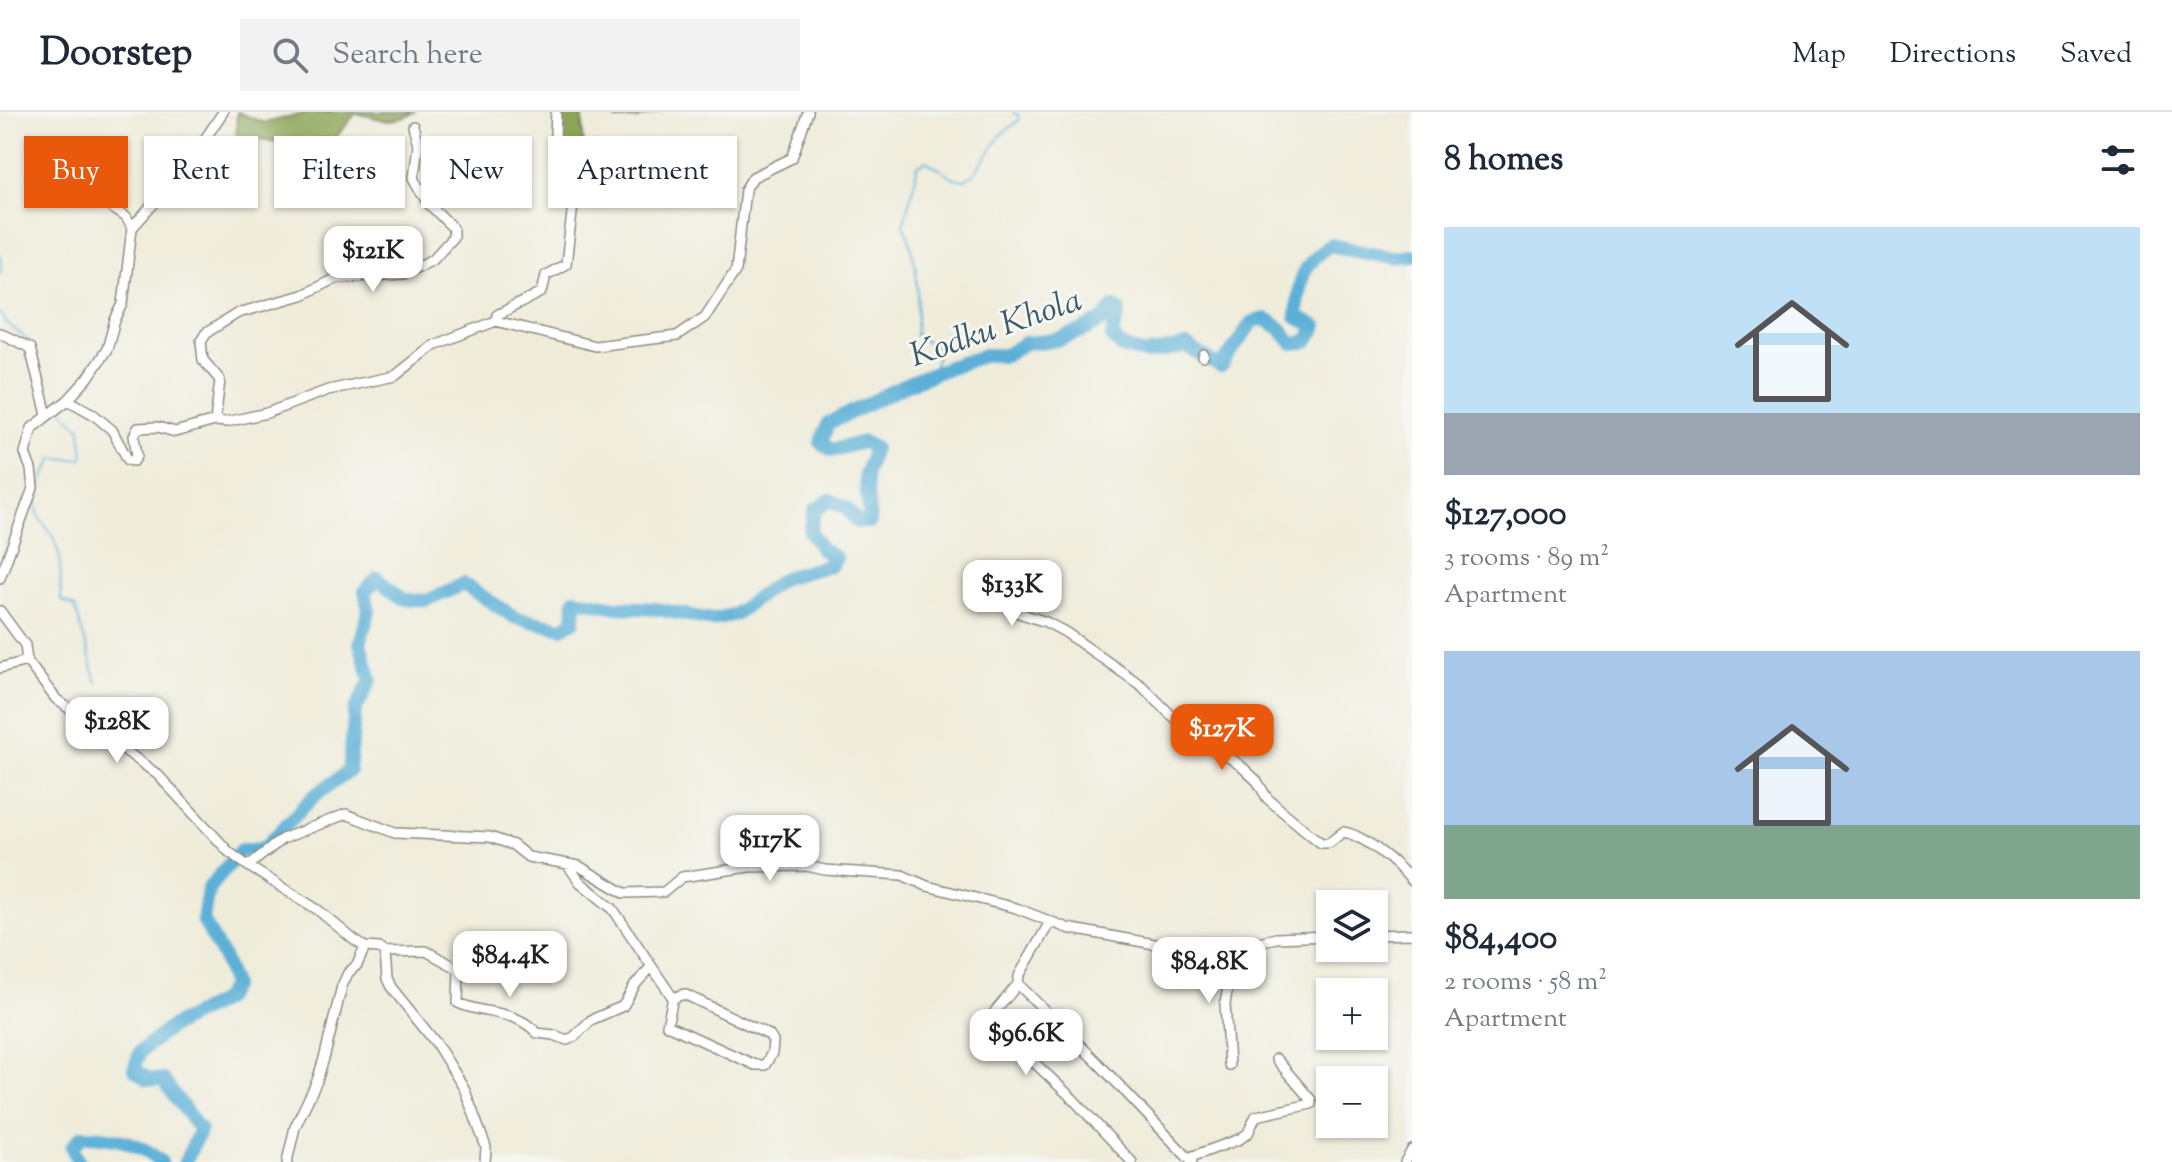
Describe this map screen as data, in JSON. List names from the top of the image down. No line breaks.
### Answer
{"water":["Kodku Khola"],"page":{"header":"Doorstep","search":"Search here","nav":["Map","Directions","Saved"],"heading":"8 homes","chip":["Buy","Rent","Filters","New","Apartment"],"list":[{"name":"$127,000","note":"3 rooms · 89 m² · Apartment"},{"name":"$84,400","note":"2 rooms · 58 m² · Apartment"}],"price":["$121K","$133K","$128K","$127K","$117K","$84.4K","$84.8K","$96.6K"],"map_buttons":["+","−"]}}
